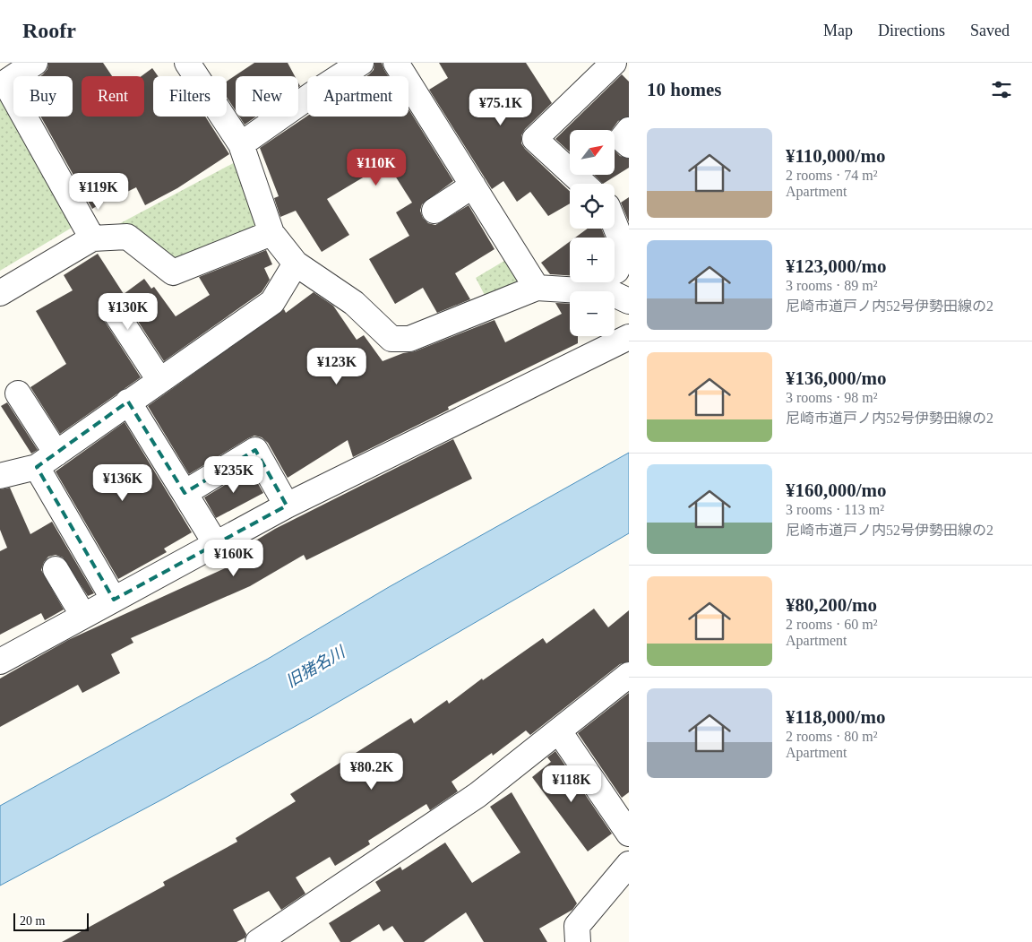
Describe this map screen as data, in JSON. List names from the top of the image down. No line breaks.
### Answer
{"water":["旧猪名川"],"scale_bar":"20 m","north":"top right","page":{"header":"Roofr","nav":["Map","Directions","Saved"],"heading":"10 homes","chip":["Buy","Rent","Filters","New","Apartment"],"price":["¥75.1K","¥110K","¥119K","¥130K","¥123K","¥235K","¥136K","¥160K","¥80.2K","¥118K"],"list":[{"name":"¥110,000/mo","note":"2 rooms · 74 m² · Apartment"},{"name":"¥123,000/mo","note":"3 rooms · 89 m² · 尼崎市道戸ノ内52号伊勢田線の2"},{"name":"¥136,000/mo","note":"3 rooms · 98 m² · 尼崎市道戸ノ内52号伊勢田線の2"},{"name":"¥160,000/mo","note":"3 rooms · 113 m² · 尼崎市道戸ノ内52号伊勢田線の2"},{"name":"¥80,200/mo","note":"2 rooms · 60 m² · Apartment"},{"name":"¥118,000/mo","note":"2 rooms · 80 m² · Apartment"}],"map_buttons":["+","−"],"scale":"20 m"}}
